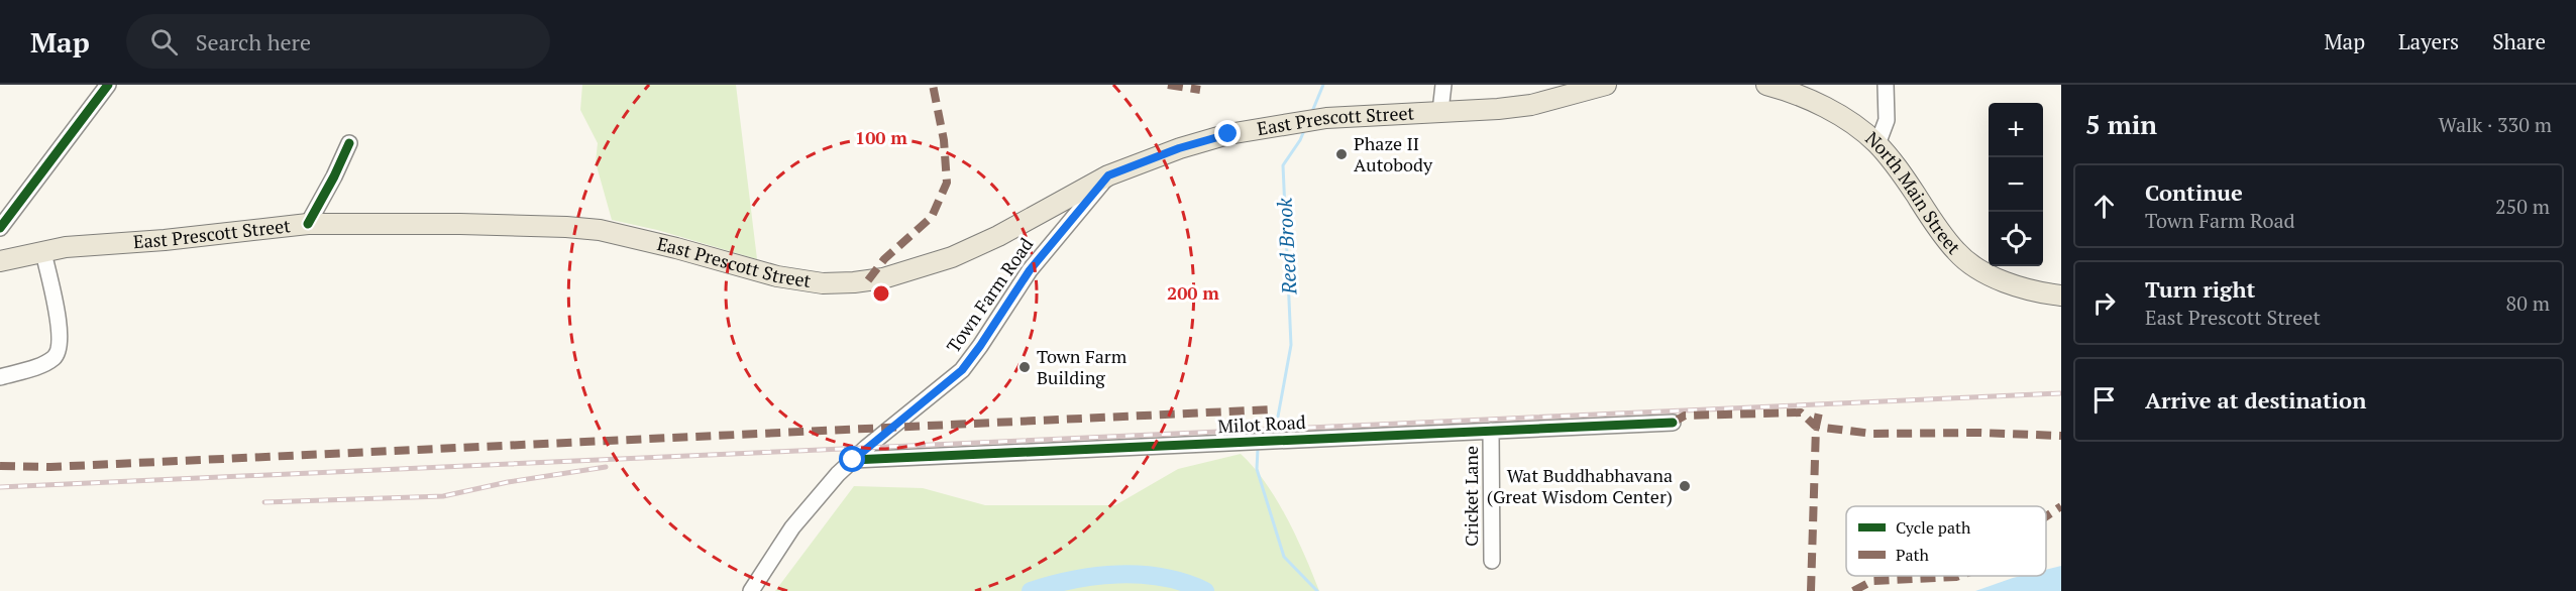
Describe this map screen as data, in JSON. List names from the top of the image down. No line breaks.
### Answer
{"streets":{"main road":["East Prescott Street","North Main Street"],"street":["Town Farm Road","Milot Road","Cricket Lane"]},"crossings":[["East Prescott Street","Town Farm Road"],["Town Farm Road","Milot Road"],["Milot Road","Cricket Lane"]],"water":["Reed Brook"],"places":["Phaze II Autobody","Town Farm Building","Wat Buddhabhavana (Great Wisdom Center)"],"legend":["Cycle path","Path"],"page":{"header":"Map","search":"Search here","nav":["Map","Layers","Share"],"heading":["5 min","Walk · 330 m"],"map_buttons":["+","−"],"list":[["Continue","Town Farm Road","250 m"],["Turn right","East Prescott Street","80 m"],"Arrive at destination"]},"rings":["100 m","200 m"]}
